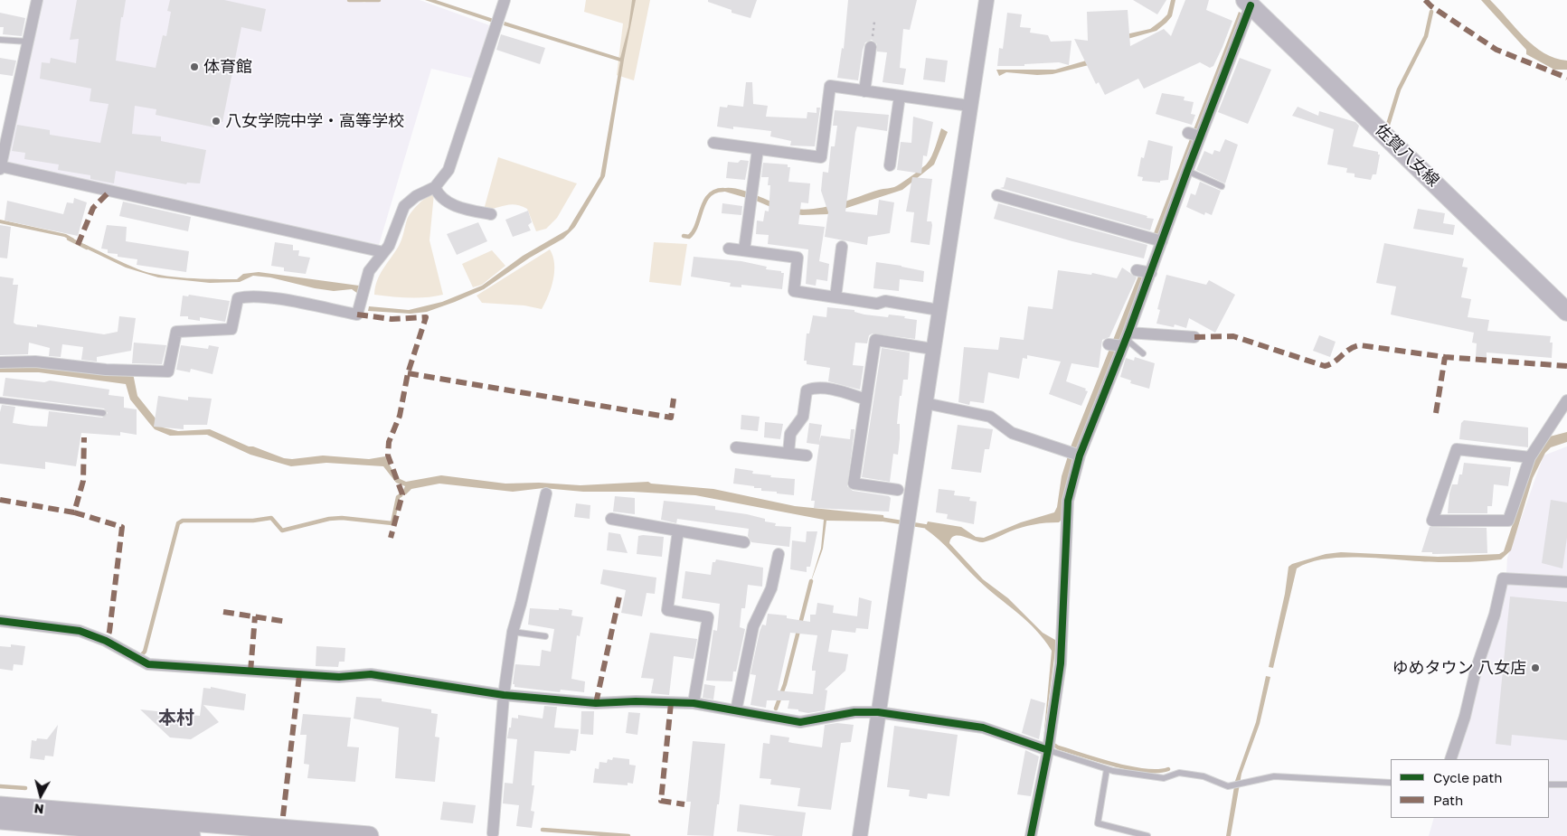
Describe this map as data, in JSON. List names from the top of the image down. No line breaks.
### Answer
{"streets":{"main road":["佐賀八女線"]},"districts":["本村"],"places":["体育館","八女学院中学・高等学校","ゆめタウン 八女店"],"legend":["Cycle path","Path"],"north":"bottom"}
